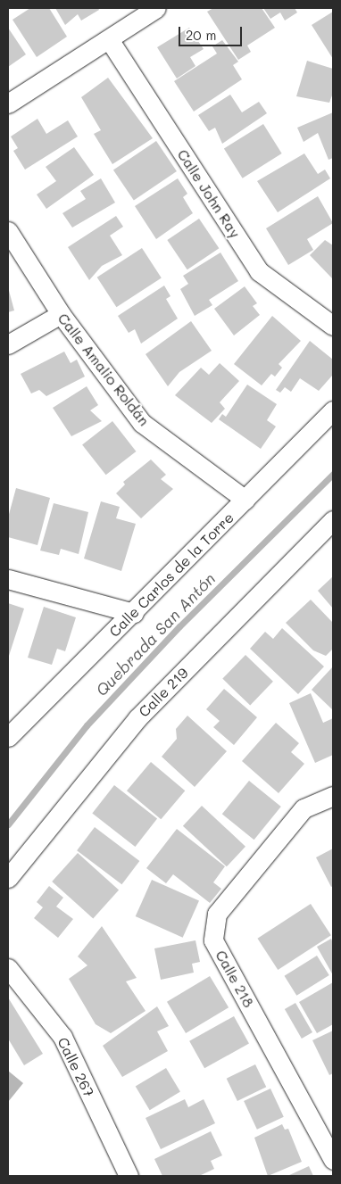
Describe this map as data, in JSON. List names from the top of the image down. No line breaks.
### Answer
{"streets":{"street":["Calle John Ray","Calle Amalio Roldán","Calle Carlos de la Torre","Calle 219","Calle 218","Calle 267"]},"crossings":[["Calle Amalio Roldán","Calle Carlos de la Torre"]],"water":["Quebrada San Antón"],"scale_bar":"20 m"}
